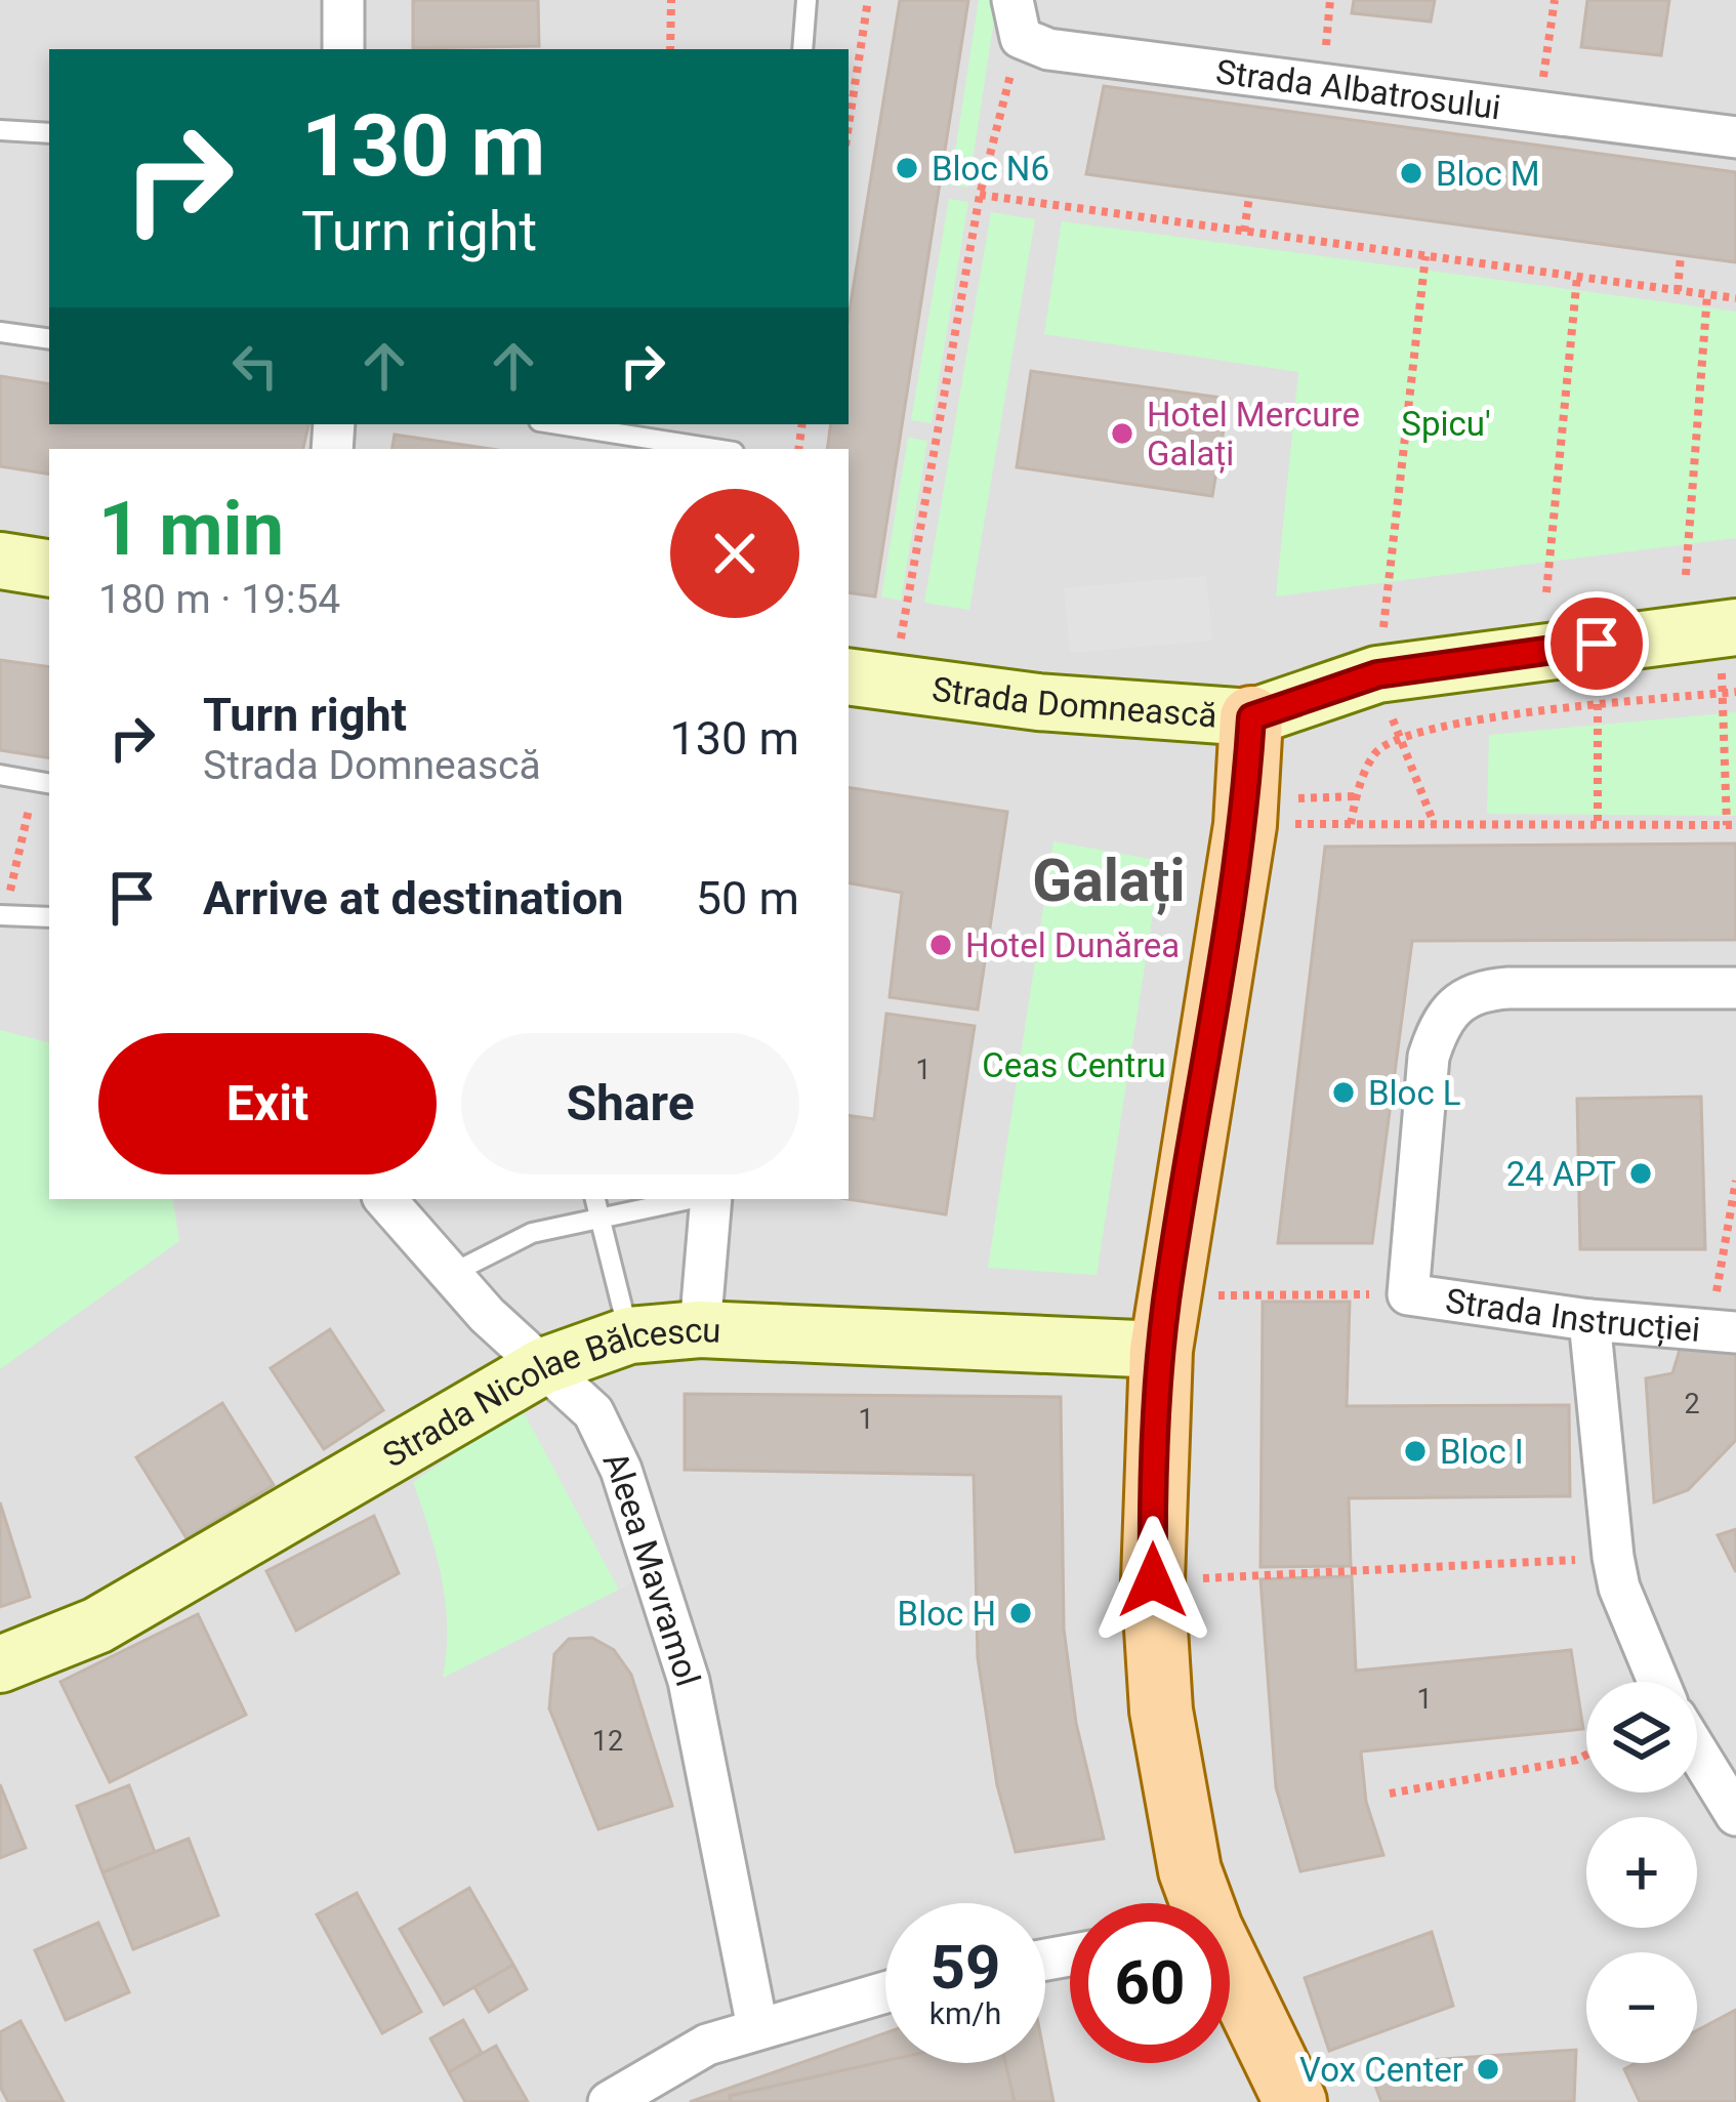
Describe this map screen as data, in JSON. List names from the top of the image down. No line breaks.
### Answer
{"streets":{"main road":["Strada Domnească","Strada Nicolae Bălcescu"],"street":["Strada Albatrosului","Strada Instrucției","Aleea Mavramol"]},"crossings":[["Strada Nicolae Bălcescu","Aleea Mavramol"]],"districts":["Galați"],"parks":["Spicu'","Ceas Centru"],"places":["Bloc N6","Bloc M","Hotel Mercure Galați","Hotel Dunărea","Bloc L","24 APT","Bloc I","Bloc H","Vox Center"],"house_numbers":["1","2","1","1","12"],"page":{"turn":["130 m","Turn right"],"heading":["1 min","180 m · 19:54"],"list":[{"name":"Turn right","note":"Strada Domnească","value":"130 m"},{"name":"Arrive at destination","value":"50 m"}],"buttons":["Exit","Share"],"map_buttons":["+","−"],"speed":"59 km/h","limit":"60"}}
